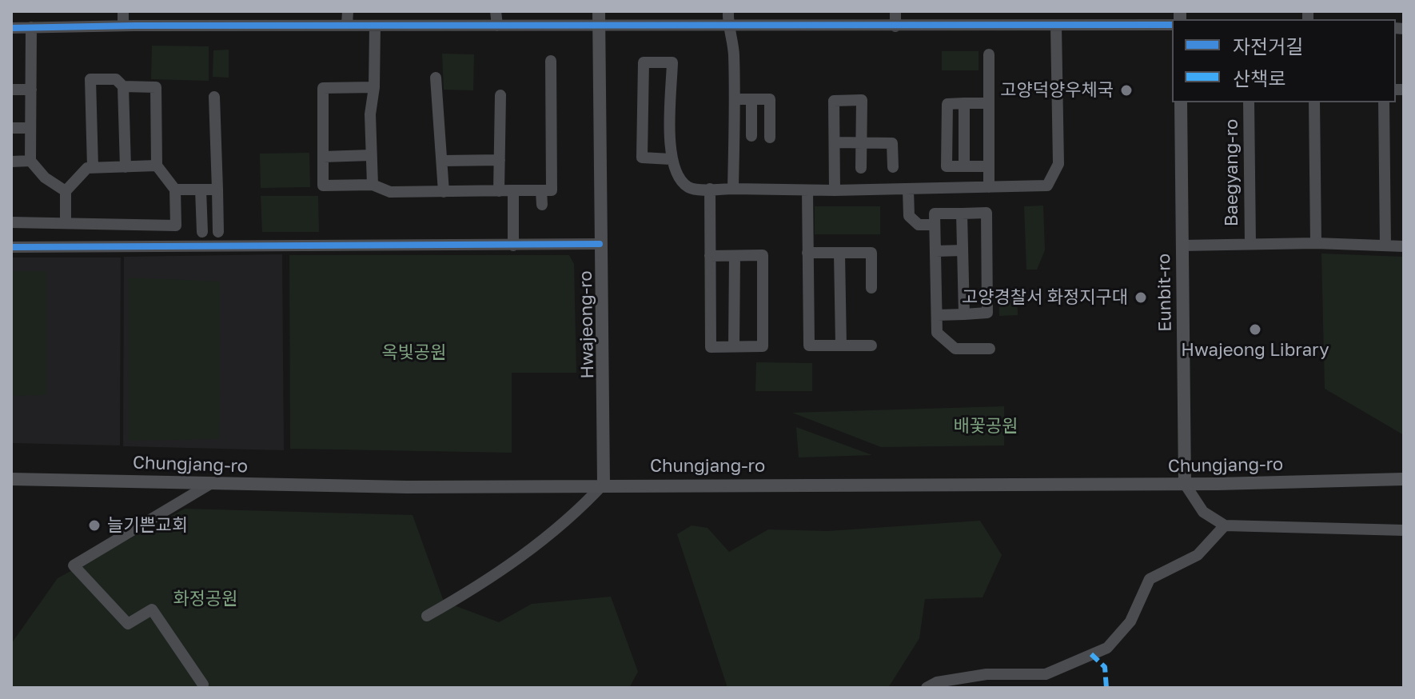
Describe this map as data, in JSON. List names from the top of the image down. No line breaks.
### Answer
{"streets":{"main road":["Eunbit-ro","Hwajeong-ro","Chungjang-ro"],"street":["Baegyang-ro"]},"crossings":[["Eunbit-ro","Chungjang-ro"],["Hwajeong-ro","Chungjang-ro"]],"parks":["옥빛공원","배꽃공원","화정공원"],"places":["고양덕양우체국","고양경찰서 화정지구대","Hwajeong Library","늘기쁜교회"],"legend":["자전거길","산책로"]}
